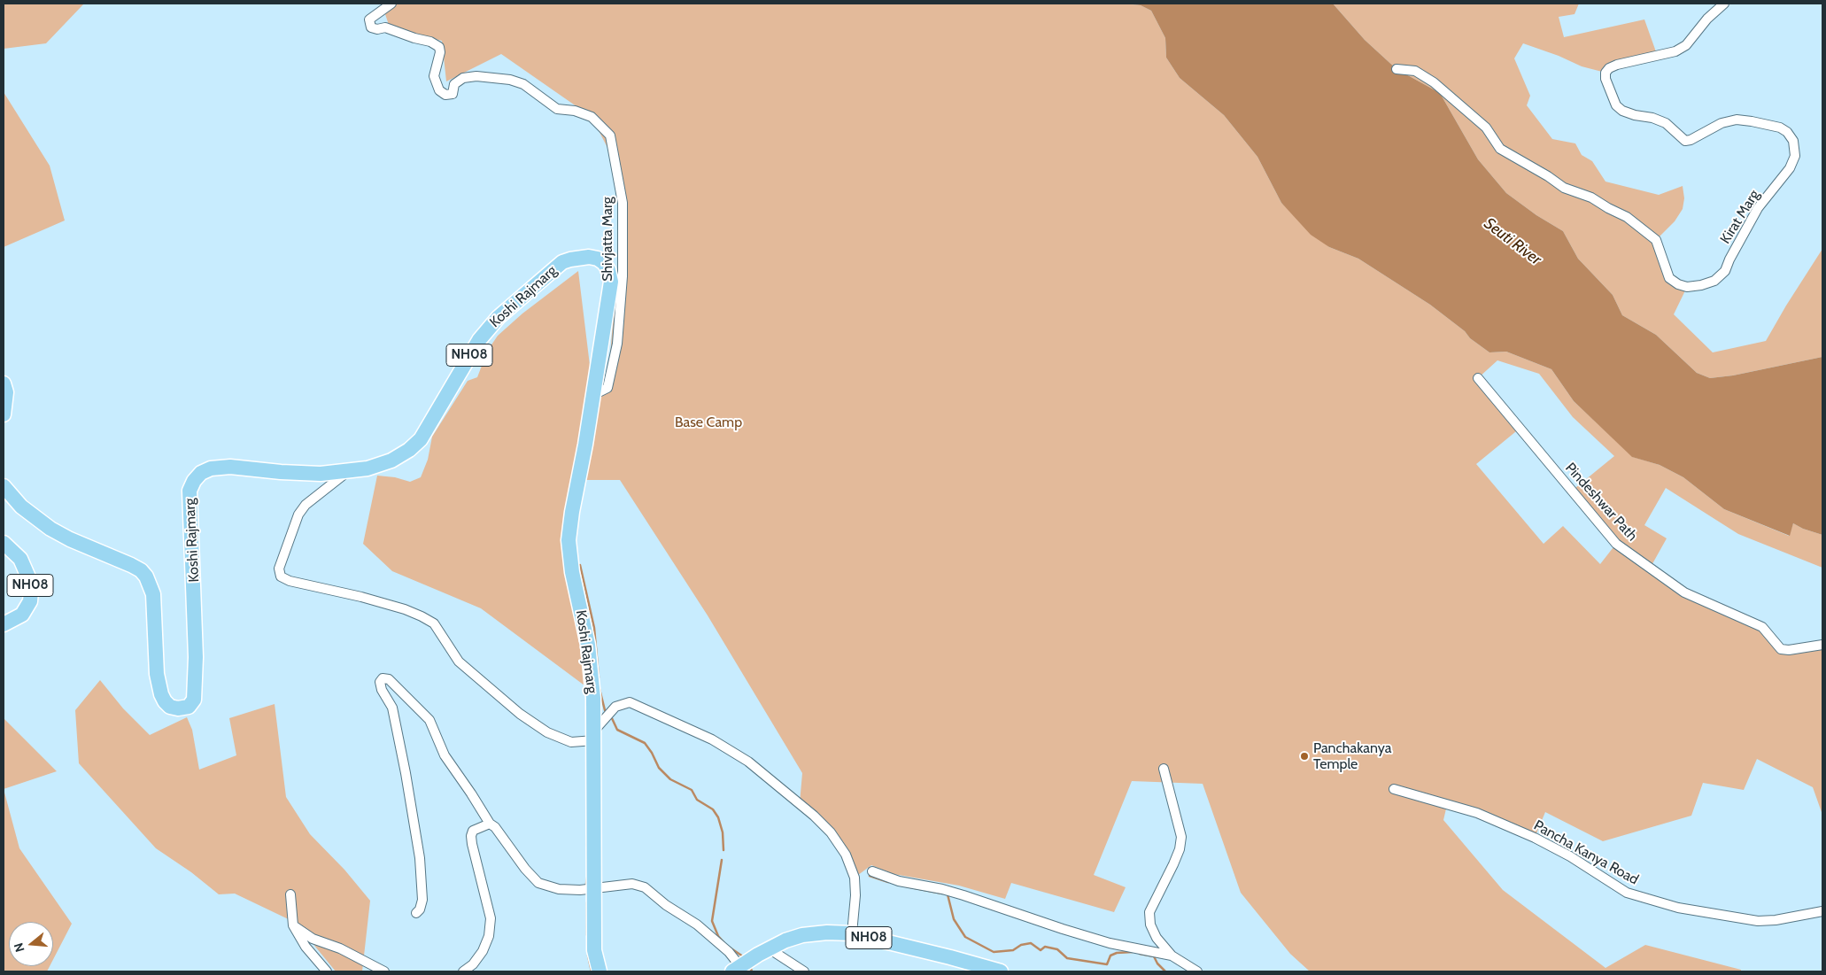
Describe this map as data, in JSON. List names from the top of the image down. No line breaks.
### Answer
{"streets":{"main road":["Koshi Rajmarg","NH08"],"street":["Kirat Marg","Shivjatta Marg","Pindeshwar Path","Pancha Kanya Road"]},"crossings":[["Shivjatta Marg","Koshi Rajmarg"]],"water":["Seuti River"],"parks":["Base Camp"],"places":["Panchakanya Temple"],"north":"left"}
